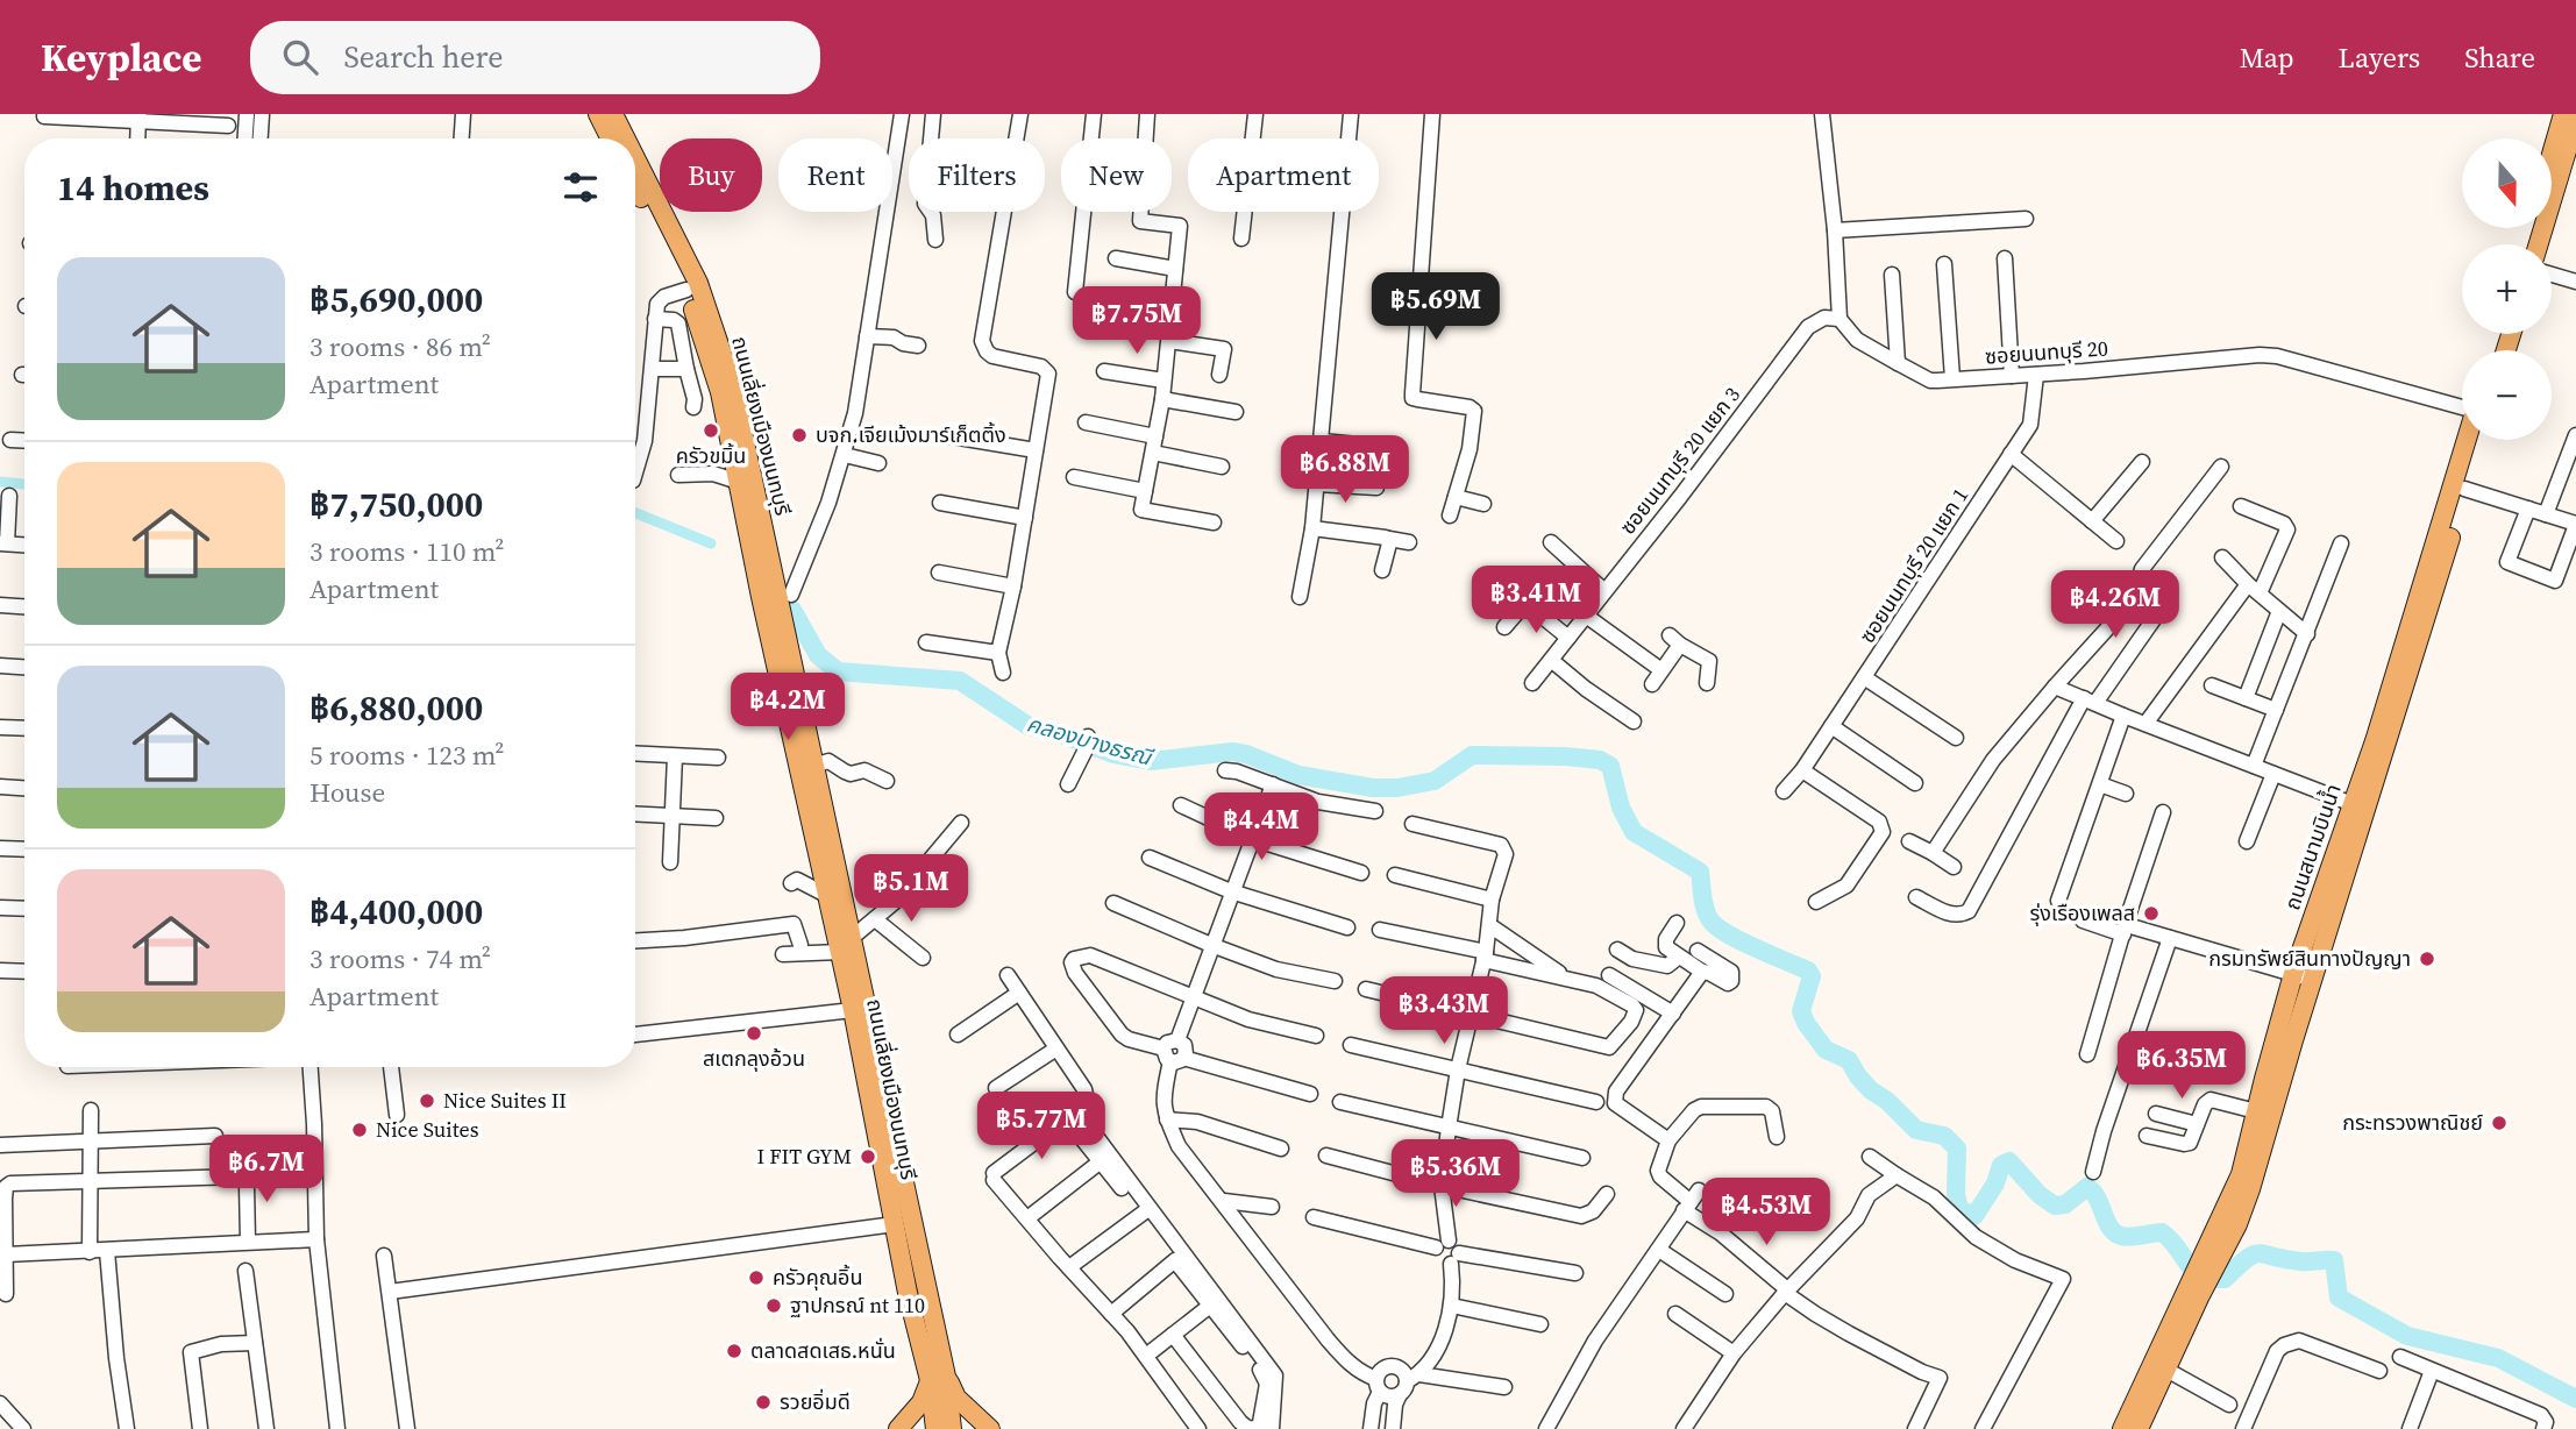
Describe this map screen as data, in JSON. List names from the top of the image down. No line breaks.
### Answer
{"streets":{"main road":["ถนนเลี่ยงเมืองนนทบุรี","ถนนสนามบินน้ำ"],"street":["ซอยนนทบุรี 20","ซอยนนทบุรี 20 แยก 3","ซอยนนทบุรี 20 แยก 1"]},"crossings":[["ซอยนนทบุรี 20","ซอยนนทบุรี 20 แยก 3"],["ซอยนนทบุรี 20","ซอยนนทบุรี 20 แยก 1"]],"water":["คลองบางธรณี"],"places":["ครัวขมิ้น","บจก.เจียเม้งมาร์เก็ตติ้ง","รุ่งเรืองเพลส","กรมทรัพย์สินทางปัญญา","สเตกลุงอ้วน","Nice Suites II","กระทรวงพาณิชย์","Nice Suites","I FIT GYM","ครัวคุณอิ้น","ฐาปกรณ์ nt 110","ตลาดสดเสธ.หนั่น","รวยอิ่มดี"],"north":"bottom","page":{"header":"Keyplace","search":"Search here","nav":["Map","Layers","Share"],"map_buttons":["+","−"],"chip":["Buy","Rent","Filters","New","Apartment"],"heading":"14 homes","list":[{"name":"฿5,690,000","note":"3 rooms · 86 m² · Apartment"},{"name":"฿7,750,000","note":"3 rooms · 110 m² · Apartment"},{"name":"฿6,880,000","note":"5 rooms · 123 m² · House"},{"name":"฿4,400,000","note":"3 rooms · 74 m² · Apartment"}],"price":["฿5.69M","฿7.75M","฿6.88M","฿3.41M","฿4.26M","฿4.2M","฿4.4M","฿5.1M","฿3.43M","฿6.35M","฿5.77M","฿6.7M","฿5.36M","฿4.53M"]}}
